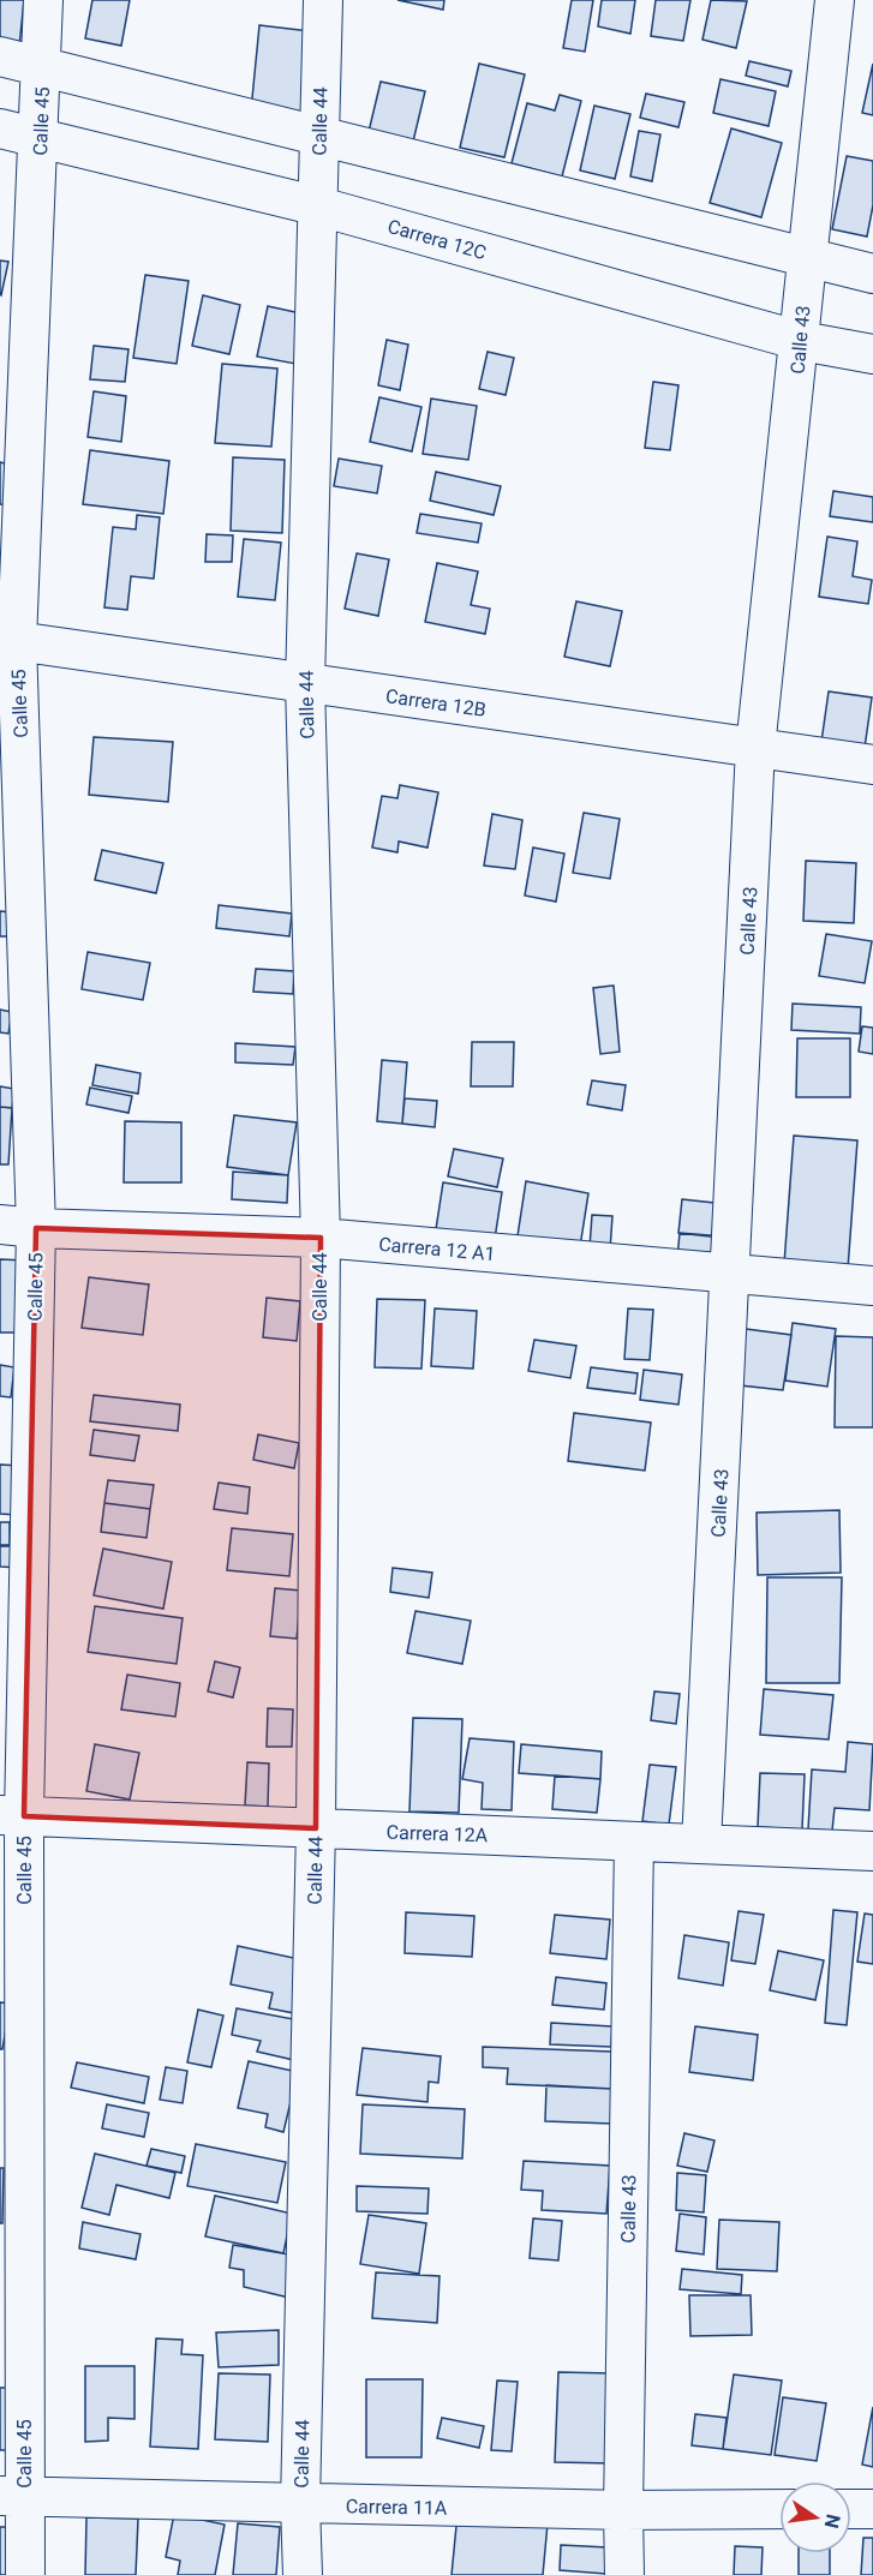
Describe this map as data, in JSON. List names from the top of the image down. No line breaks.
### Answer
{"streets":{"street":["Calle 45","Calle 44","Carrera 12C","Calle 43","Carrera 12B","Carrera 12 A1","Carrera 12A","Carrera 11A"]},"crossings":[["Calle 45","Carrera 12C"],["Calle 45","Carrera 12B"],["Calle 45","Carrera 12 A1"],["Calle 45","Carrera 12A"],["Calle 45","Carrera 11A"],["Calle 44","Carrera 12C"],["Calle 44","Carrera 12B"],["Calle 44","Carrera 12 A1"],["Calle 44","Carrera 12A"],["Calle 44","Carrera 11A"],["Carrera 12C","Calle 43"],["Calle 43","Carrera 12B"],["Calle 43","Carrera 12 A1"],["Calle 43","Carrera 12A"],["Calle 43","Carrera 11A"]],"north":"right"}
